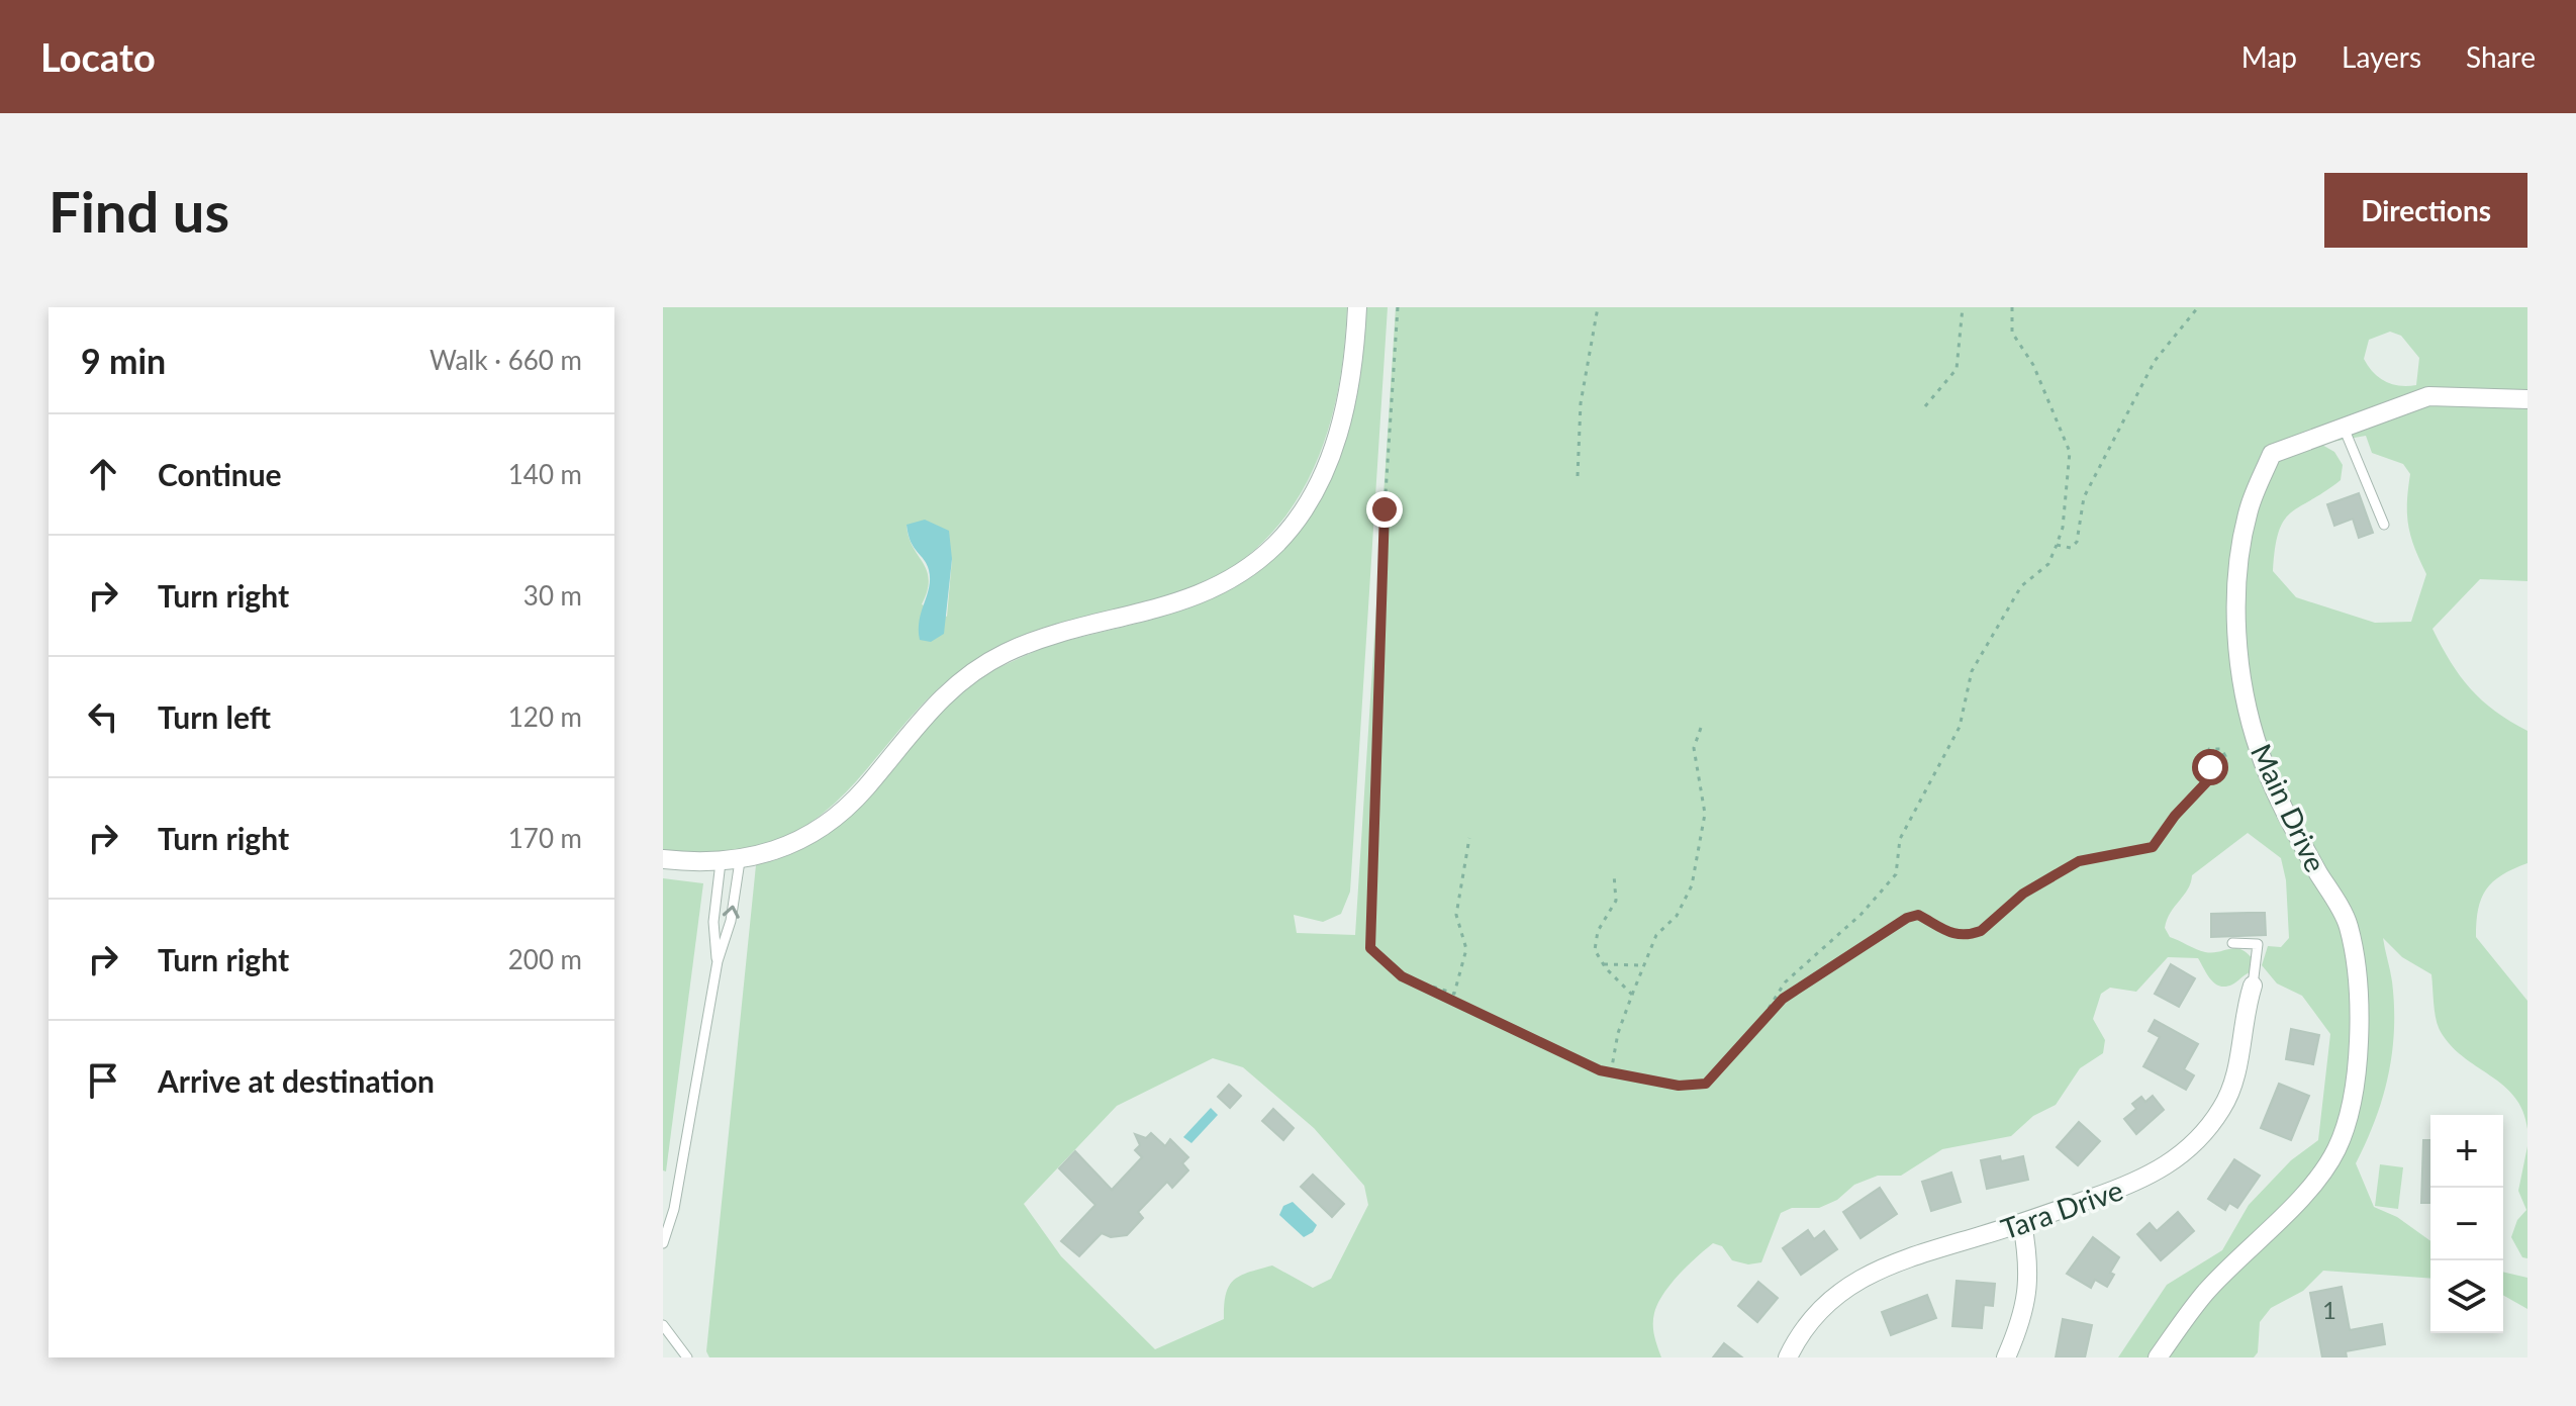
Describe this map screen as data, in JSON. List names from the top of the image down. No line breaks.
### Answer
{"streets":{"street":["Main Drive","Tara Drive"]},"house_numbers":["1"],"page":{"header":"Locato","nav":["Map","Layers","Share"],"buttons":"Directions","title":"Find us","heading":["9 min","Walk · 660 m"],"list":[["Continue","140 m"],["Turn right","30 m"],["Turn left","120 m"],["Turn right","170 m"],["Turn right","200 m"],"Arrive at destination"],"map_buttons":["+","−"]}}
